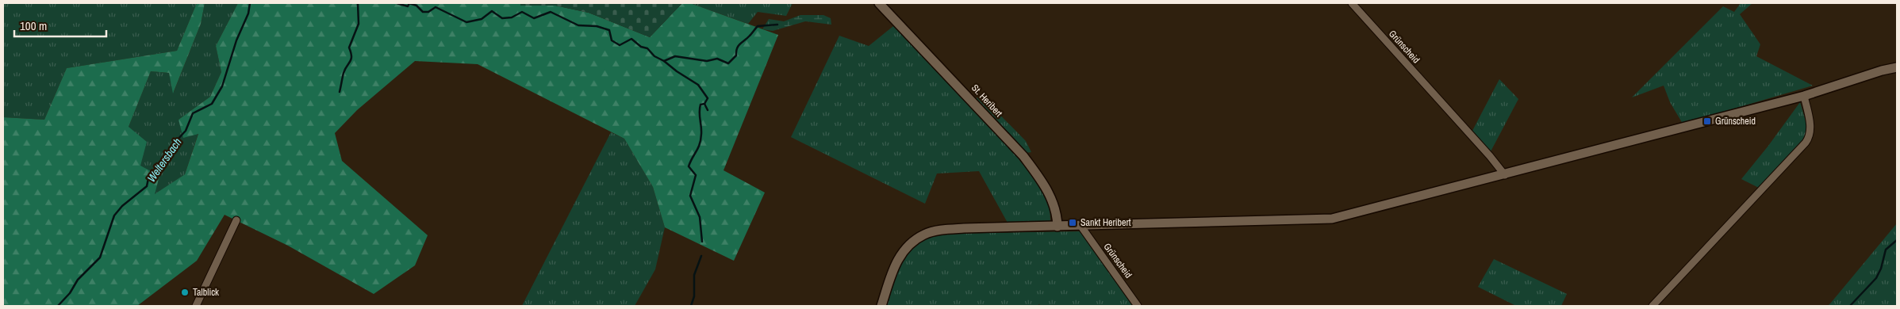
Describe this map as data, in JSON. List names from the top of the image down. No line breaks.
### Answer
{"streets":{"street":["Grünscheid","St. Heribert"]},"water":["Weltersbach"],"places":{"transit":["Grünscheid","Sankt Heribert"],"other":["Talblick"]},"scale_bar":"100 m"}
